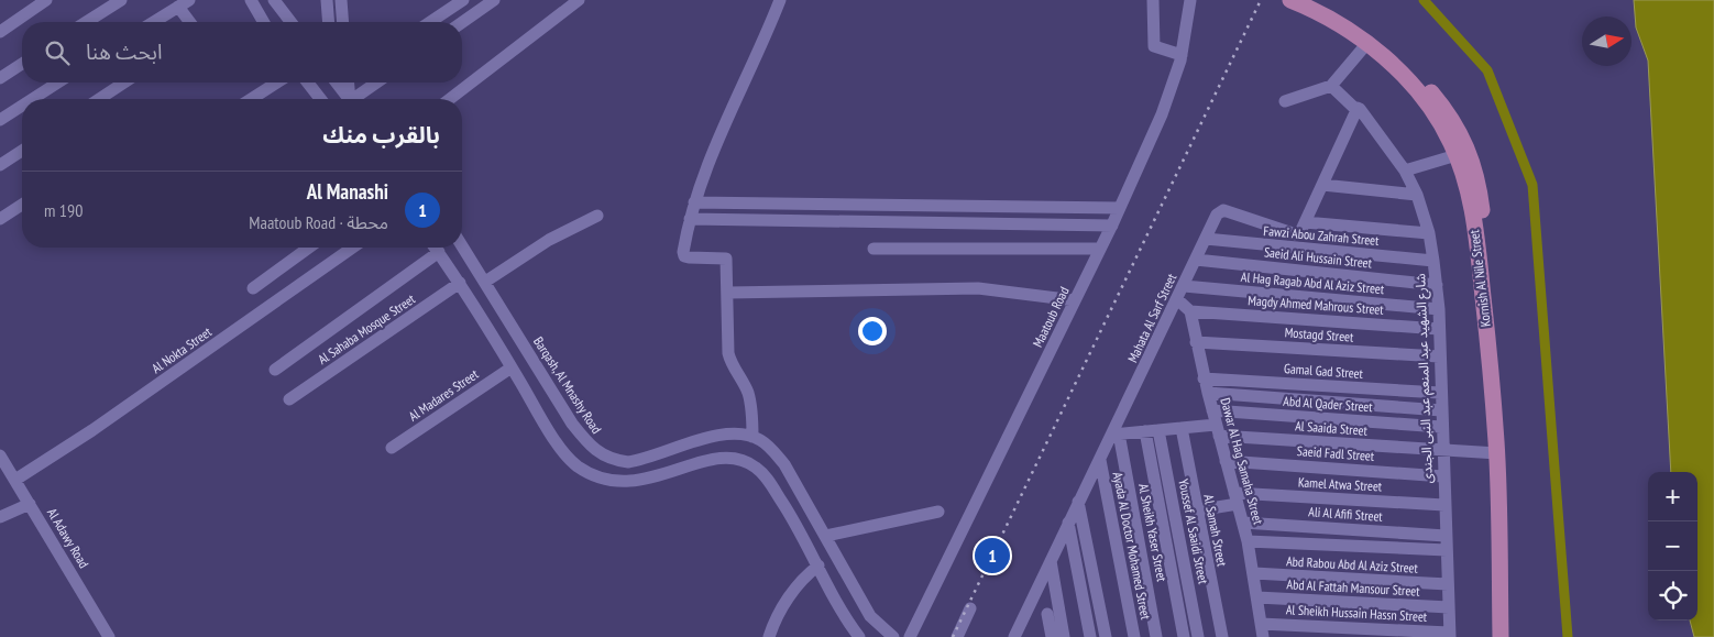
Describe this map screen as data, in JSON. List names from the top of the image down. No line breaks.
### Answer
{"streets":{"main road":["Kornish Al Nile Street"],"street":["Fawzi Abou Zahrah Street","Saeid Ali Hussain Street","Al Hag Ragab Abd Al Aziz Street","Magdy Ahmed Mahrous Street","Maatoub Road","Mahata Al Sarf Street","Al Sahaba Mosque Street","Mostagd Street","Al Nokta Street","Gamal Gad Street","شارع الشهيد عبد المنعم عبد النبى الجندى","Barqash, Al Mnashy Road","Al Madares Street","Abd Al Qader Street","Al Saaida Street","Saeid Fadl Street","Dawar Al Hag Samaha Street","Kamel Atwa Street","Ali Al Afifi Street","Al Samah Street","Youssef Al Saaidi Street","Al Sheikh Yaser Street","Al Adawy Road","Ayada Al Doctor Mohamed Street","Abd Rabou Abd Al Aziz Street","Abd Al Fattah Mansour Street","Al Sheikh Hussain Hassn Street"]},"crossings":[["Fawzi Abou Zahrah Street","Mahata Al Sarf Street"],["Fawzi Abou Zahrah Street","شارع الشهيد عبد المنعم عبد النبى الجندى"],["Saeid Ali Hussain Street","Mahata Al Sarf Street"],["Saeid Ali Hussain Street","شارع الشهيد عبد المنعم عبد النبى الجندى"],["Kornish Al Nile Street","Al Saaida Street"],["Al Hag Ragab Abd Al Aziz Street","Mahata Al Sarf Street"],["Al Hag Ragab Abd Al Aziz Street","شارع الشهيد عبد المنعم عبد النبى الجندى"],["Magdy Ahmed Mahrous Street","شارع الشهيد عبد المنعم عبد النبى الجندى"],["Magdy Ahmed Mahrous Street","Dawar Al Hag Samaha Street"],["Mahata Al Sarf Street","Al Saaida Street"],["Mahata Al Sarf Street","Al Sheikh Yaser Street"],["Mahata Al Sarf Street","Ayada Al Doctor Mohamed Street"],["Mostagd Street","شارع الشهيد عبد المنعم عبد النبى الجندى"],["Mostagd Street","Dawar Al Hag Samaha Street"],["Al Nokta Street","Al Adawy Road"],["Gamal Gad Street","شارع الشهيد عبد المنعم عبد النبى الجندى"],["Gamal Gad Street","Dawar Al Hag Samaha Street"],["شارع الشهيد عبد المنعم عبد النبى الجندى","Abd Al Qader Street"],["شارع الشهيد عبد المنعم عبد النبى الجندى","Al Saaida Street"],["شارع الشهيد عبد المنعم عبد النبى الجندى","Saeid Fadl Street"],["شارع الشهيد عبد المنعم عبد النبى الجندى","Kamel Atwa Street"],["شارع الشهيد عبد المنعم عبد النبى الجندى","Ali Al Afifi Street"],["شارع الشهيد عبد المنعم عبد النبى الجندى","Abd Rabou Abd Al Aziz Street"],["شارع الشهيد عبد المنعم عبد النبى الجندى","Abd Al Fattah Mansour Street"],["شارع الشهيد عبد المنعم عبد النبى الجندى","Al Sheikh Hussain Hassn Street"],["Abd Al Qader Street","Dawar Al Hag Samaha Street"],["Al Saaida Street","Dawar Al Hag Samaha Street"],["Al Saaida Street","Al Samah Street"],["Al Saaida Street","Youssef Al Saaidi Street"],["Al Saaida Street","Al Sheikh Yaser Street"],["Saeid Fadl Street","Dawar Al Hag Samaha Street"],["Dawar Al Hag Samaha Street","Kamel Atwa Street"],["Dawar Al Hag Samaha Street","Ali Al Afifi Street"],["Dawar Al Hag Samaha Street","Abd Rabou Abd Al Aziz Street"],["Dawar Al Hag Samaha Street","Abd Al Fattah Mansour Street"],["Dawar Al Hag Samaha Street","Al Sheikh Hussain Hassn Street"],["Kamel Atwa Street","Al Samah Street"]],"north":"right","page":{"search":"ابحث هنا","heading":"بالقرب منك","list":[{"mark":"1","name":"Al Manashi","note":"محطة · Maatoub Road","value":"190 m"}],"map_buttons":["+","−"],"pins":"1"}}
